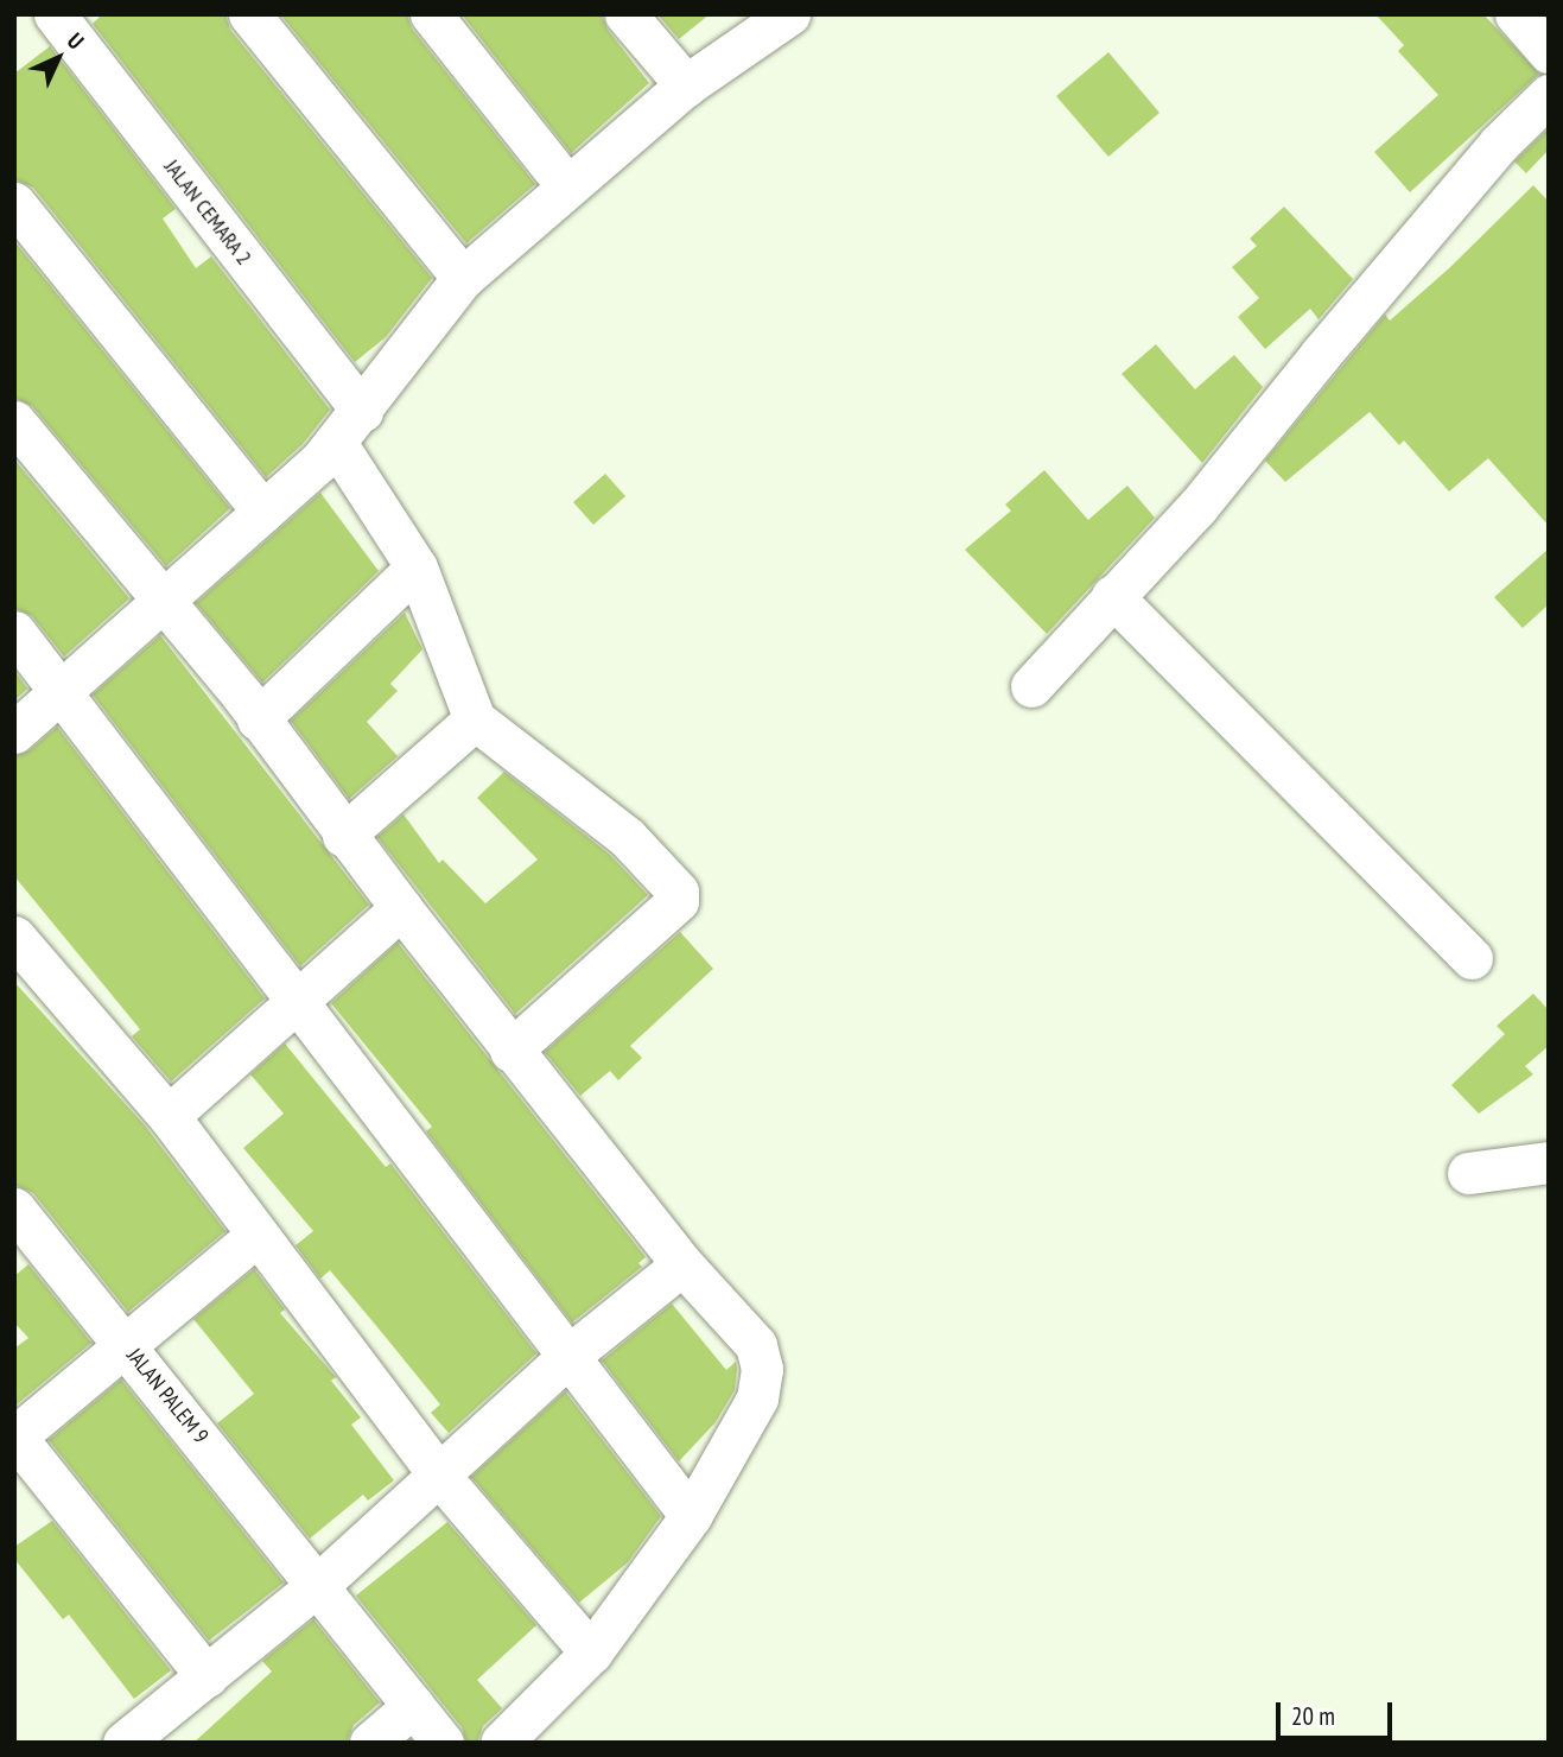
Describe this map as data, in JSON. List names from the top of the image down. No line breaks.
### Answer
{"streets":{"street":["JALAN CEMARA 2","JALAN PALEM 9"]},"scale_bar":"20 m","north":"top right"}
